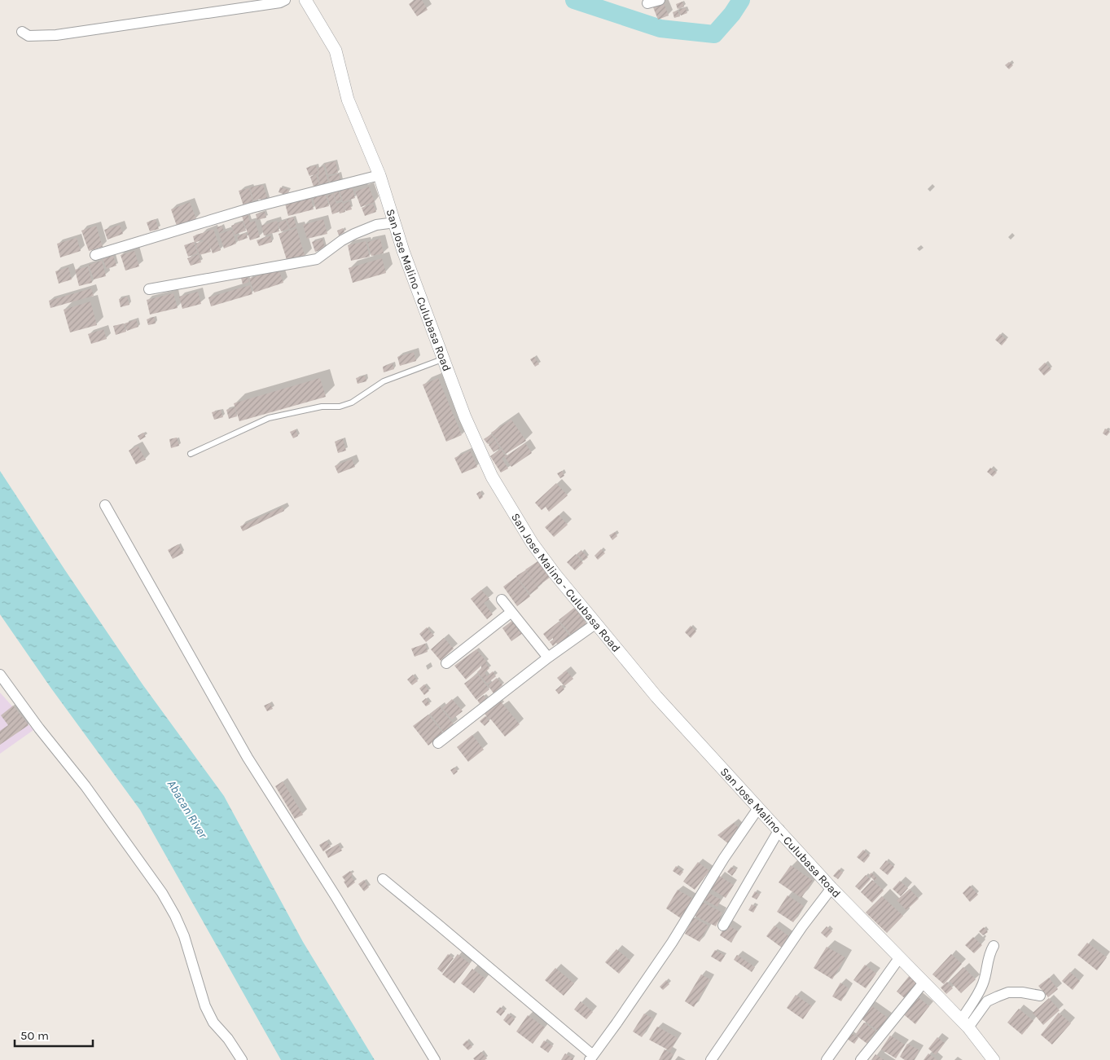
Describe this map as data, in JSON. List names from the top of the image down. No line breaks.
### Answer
{"streets":{"street":["San Jose Malino - Culubasa Road"]},"water":["Abacan River"],"scale_bar":"50 m"}
